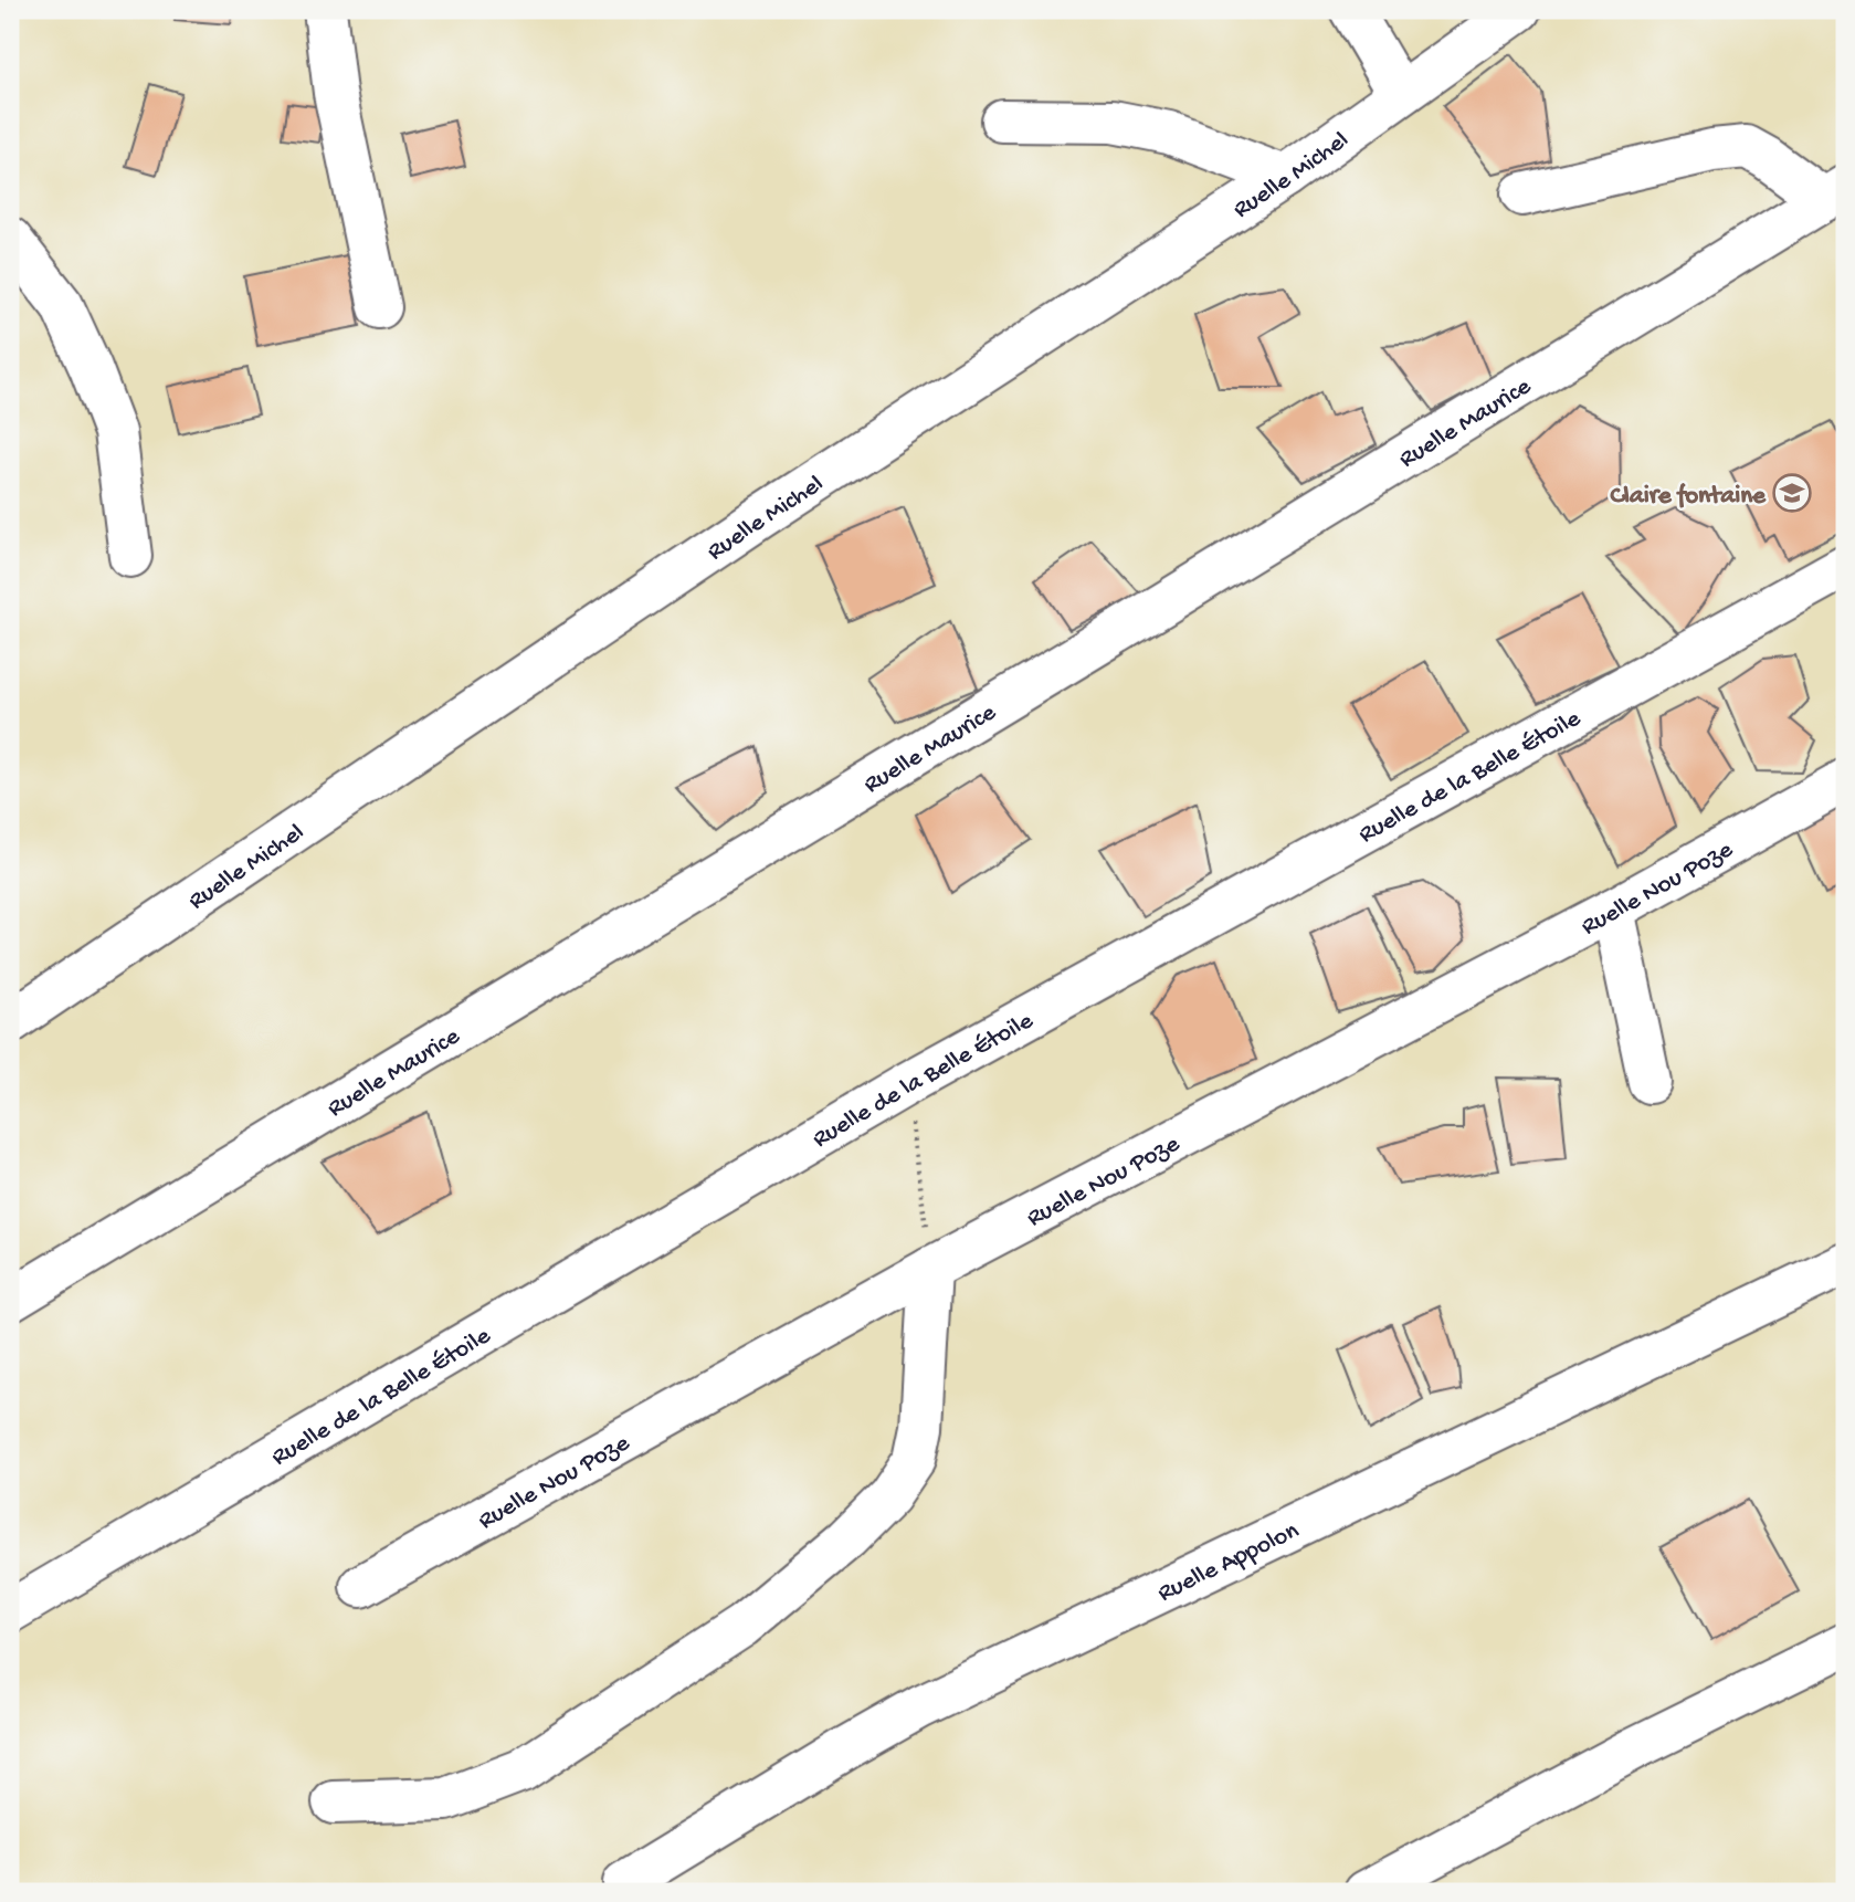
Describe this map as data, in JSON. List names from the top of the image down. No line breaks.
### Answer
{"streets":{"street":["Ruelle Michel","Ruelle Maurice","Ruelle de la Belle Étoile","Ruelle Nou Poze","Ruelle Appolon"]},"places":{"school or university":["Claire fontaine"]}}
